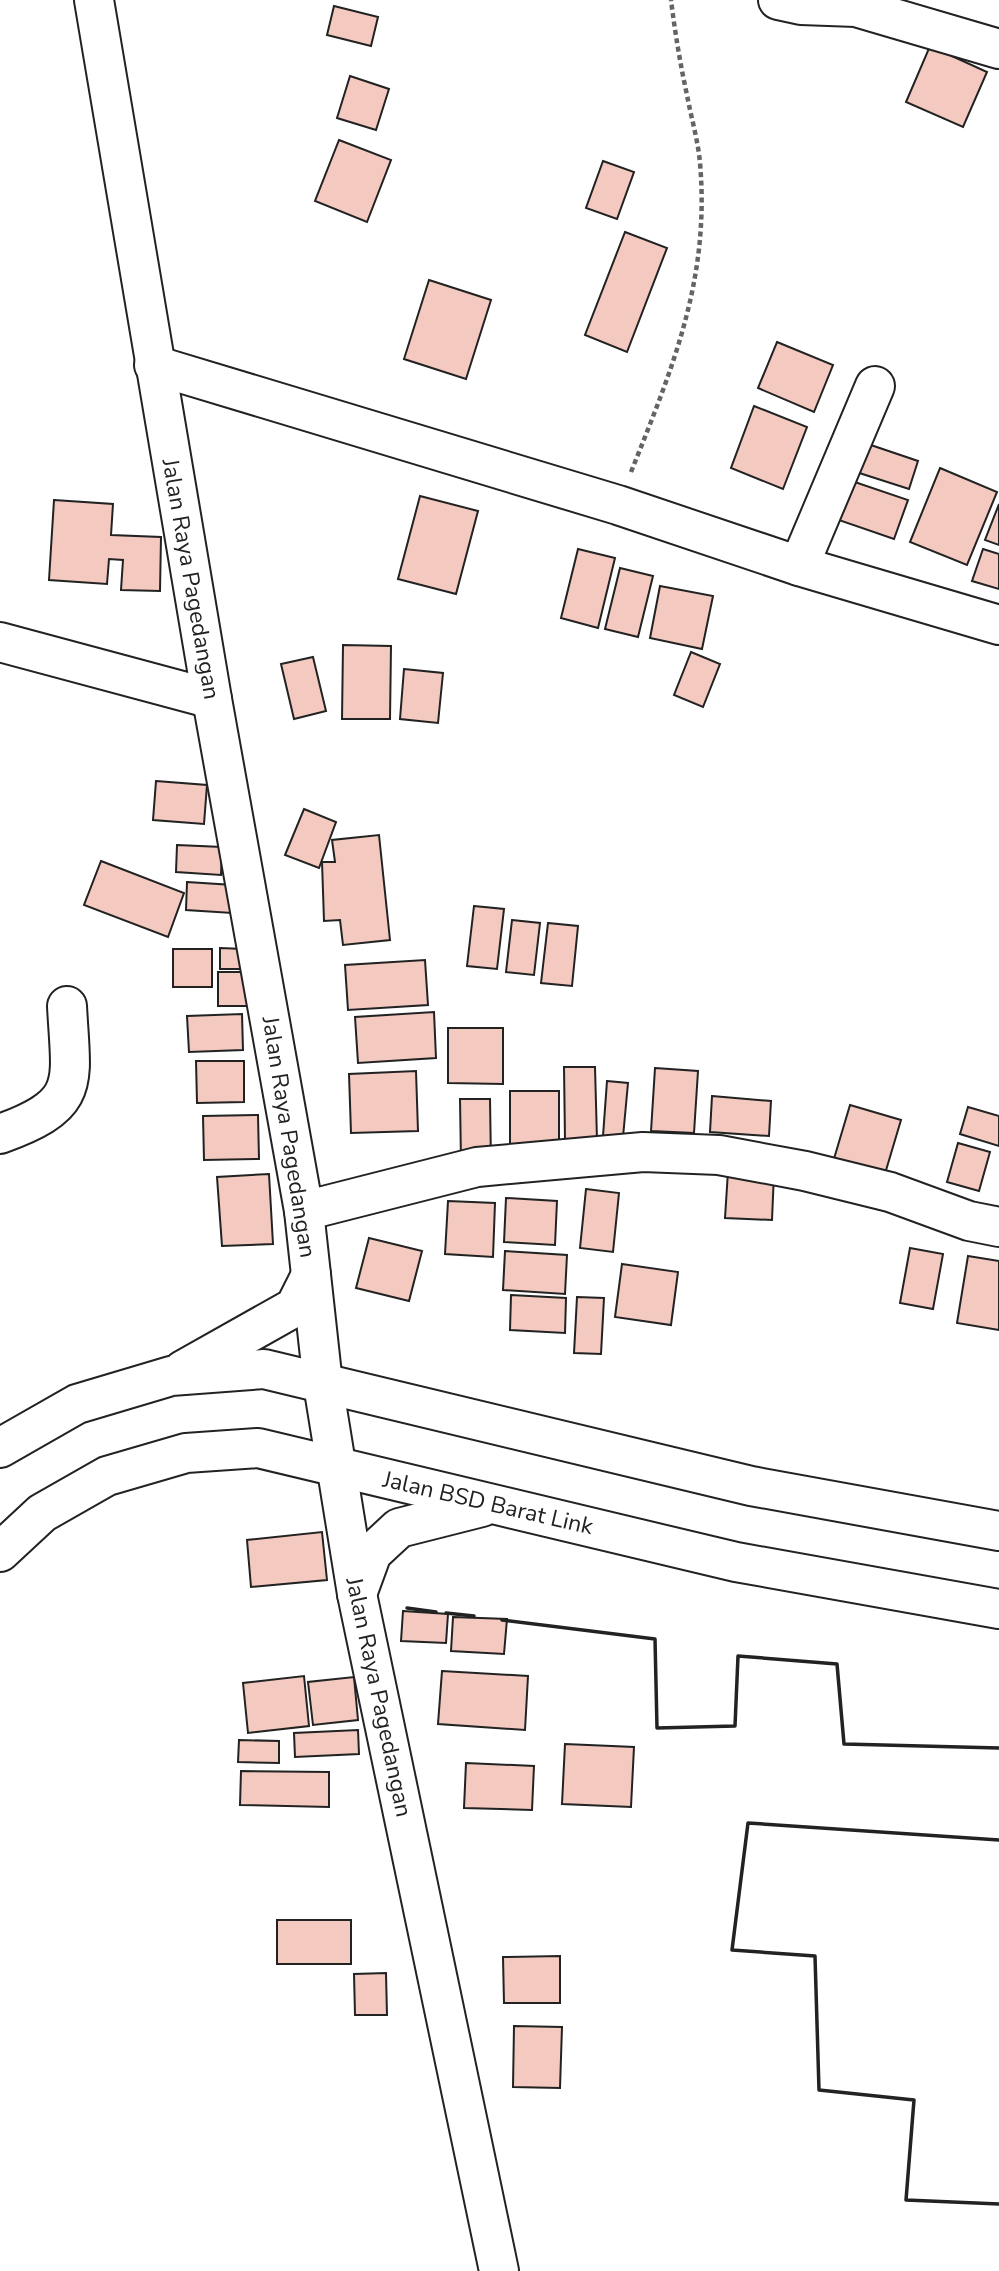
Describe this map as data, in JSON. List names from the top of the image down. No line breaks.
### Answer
{"streets":{"street":["Jalan Raya Pagedangan","Jalan BSD Barat Link"]},"crossings":[["Jalan Raya Pagedangan","Jalan BSD Barat Link"]]}
